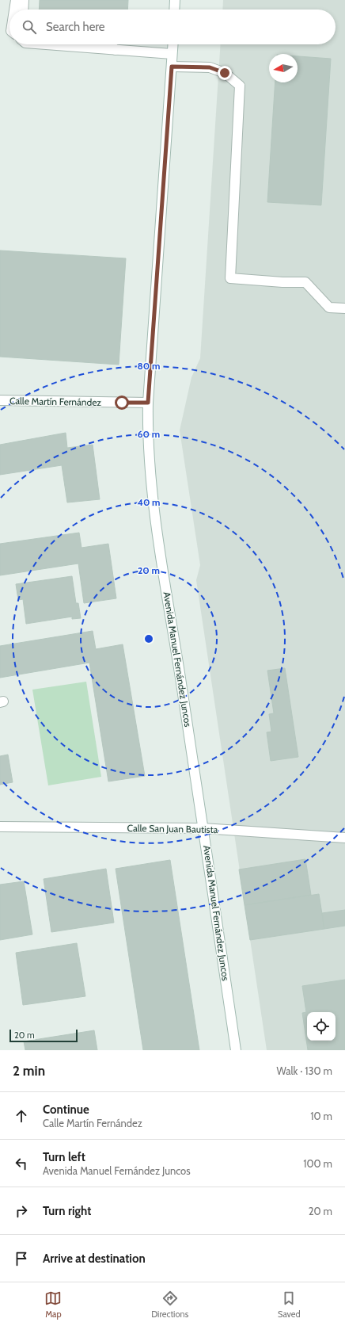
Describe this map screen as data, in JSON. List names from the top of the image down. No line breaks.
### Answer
{"streets":{"main road":["Calle Martín Fernández","Avenida Manuel Fernández Juncos","Calle San Juan Bautista"]},"crossings":[["Calle Martín Fernández","Avenida Manuel Fernández Juncos"],["Avenida Manuel Fernández Juncos","Calle San Juan Bautista"]],"scale_bar":"20 m","north":"left","page":{"search":"Search here","scale":"20 m","heading":["2 min","Walk · 130 m"],"list":[["Continue","Calle Martín Fernández","10 m"],["Turn left","Avenida Manuel Fernández Juncos","100 m"],["Turn right","20 m"],"Arrive at destination"],"nav":["Map","Directions","Saved"]},"rings":["80 m","60 m","40 m","20 m"]}
